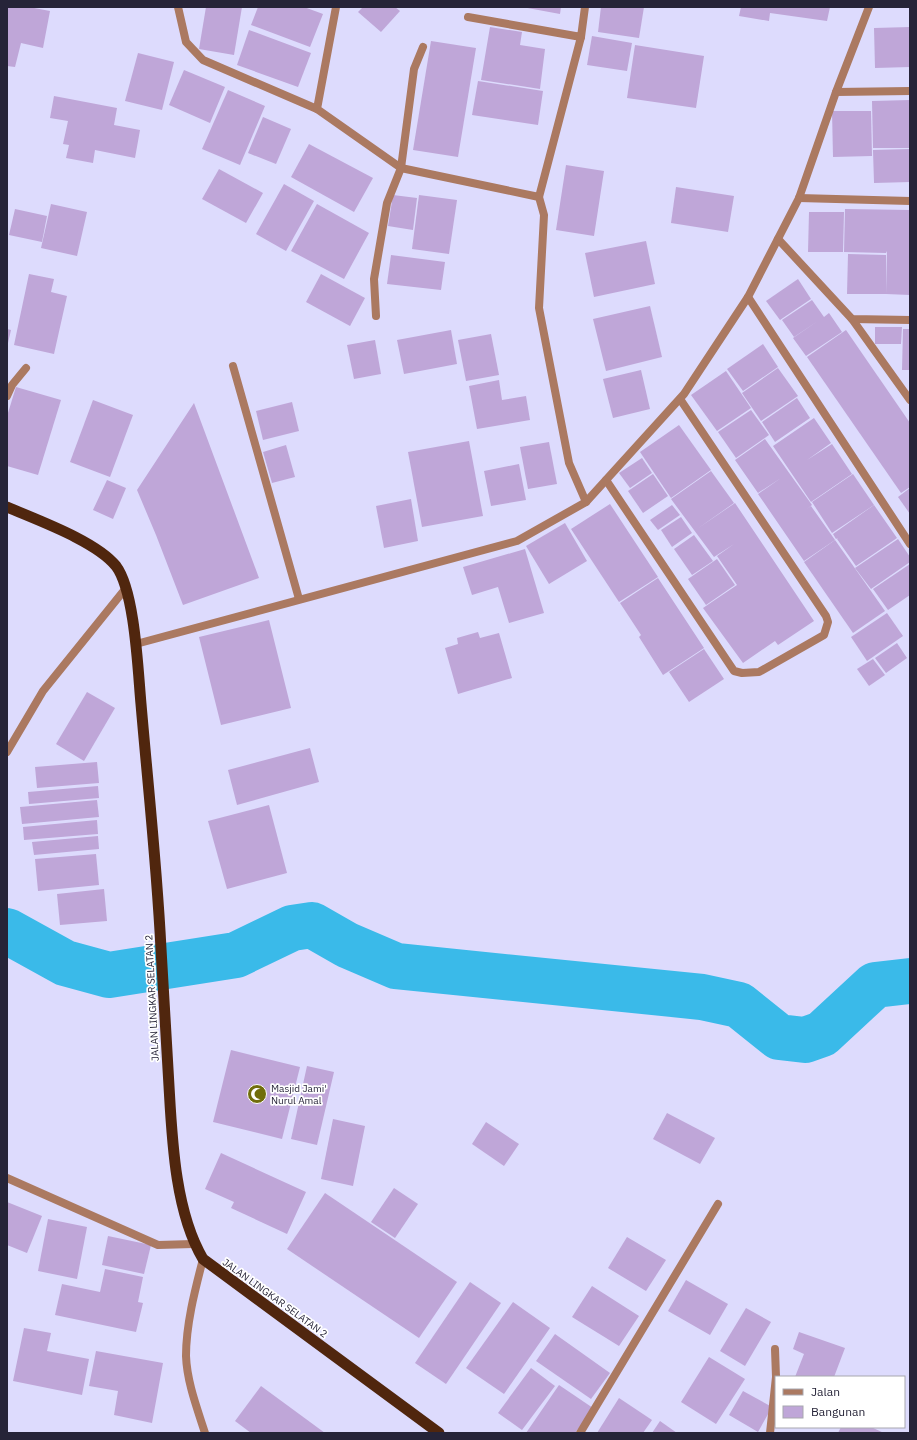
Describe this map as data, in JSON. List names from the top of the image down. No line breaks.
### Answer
{"streets":{"highway":["JALAN LINGKAR SELATAN 2"]},"places":{"mosque":["Masjid Jami' Nurul Amal"]},"legend":["Jalan","Bangunan"]}
